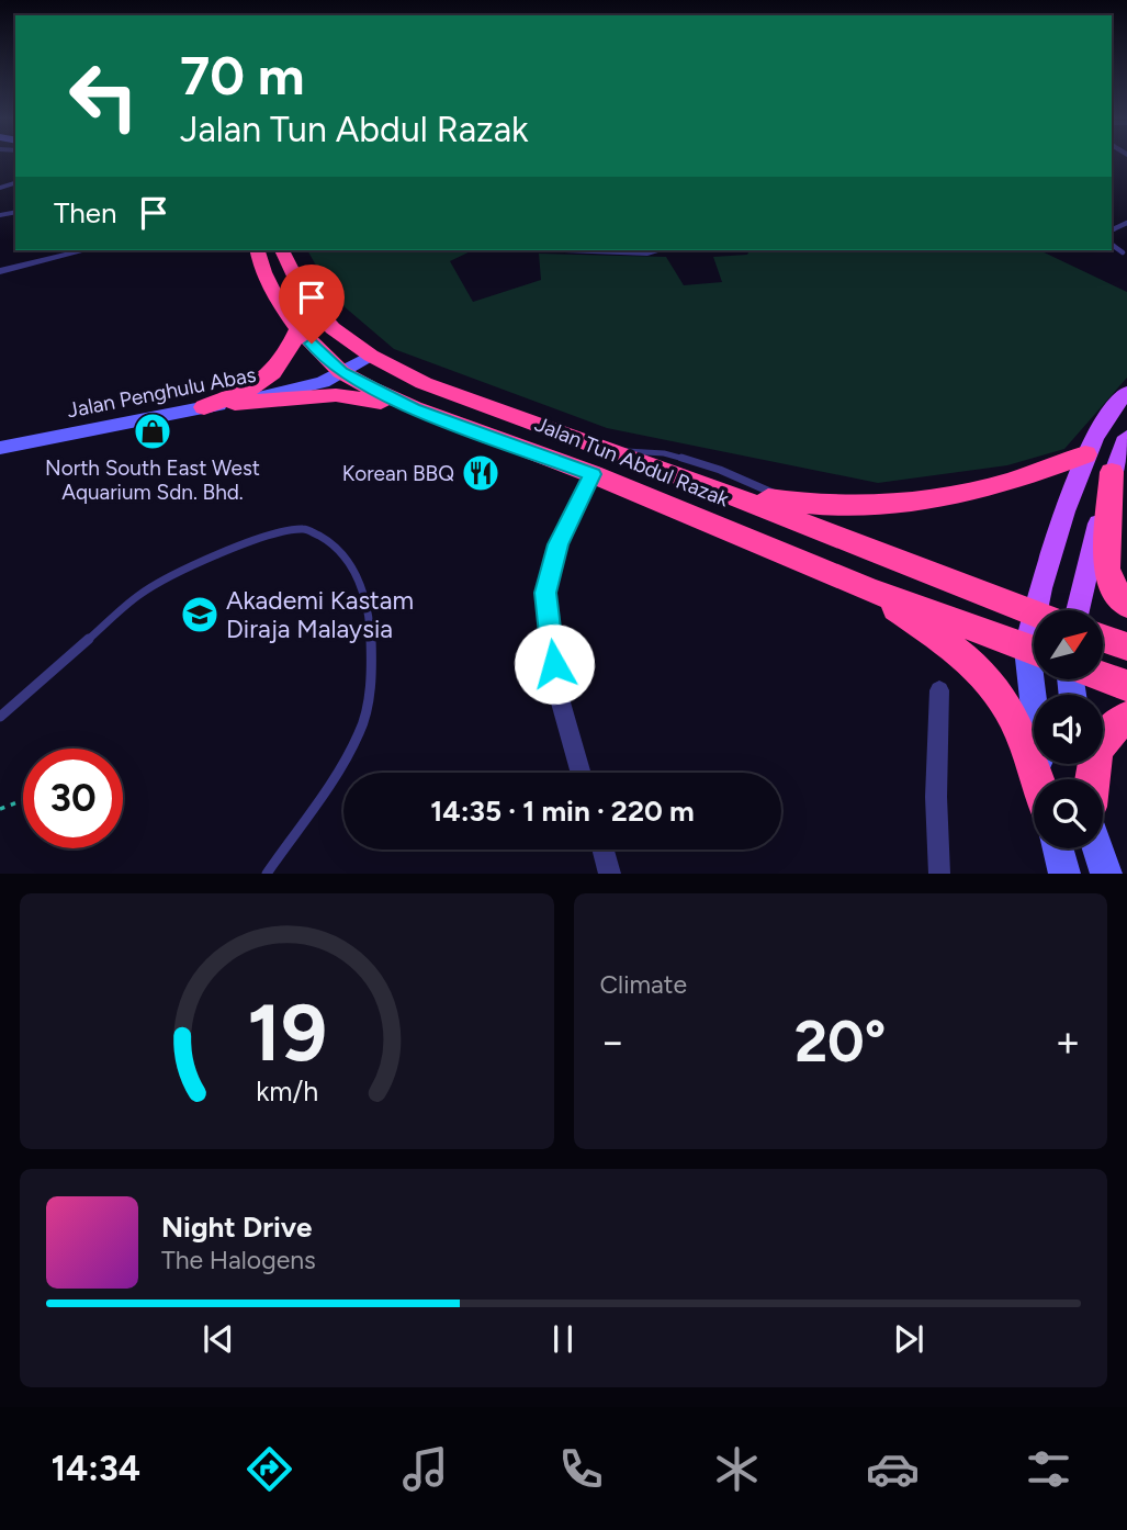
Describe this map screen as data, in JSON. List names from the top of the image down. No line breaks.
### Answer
{"streets":{"highway":["Jalan Tun Abdul Razak"],"main road":["Jalan Penghulu Abas"]},"crossings":[["Jalan Penghulu Abas","Jalan Tun Abdul Razak"]],"places":{"shop":["North South East West Aquarium Sdn. Bhd."],"restaurant":["Korean BBQ"],"school or university":["Akademi Kastam Diraja Malaysia"]},"north":"top right","page":{"turn":["70 m","Jalan Tun Abdul Razak"],"then":"Then","limit":"30","trip":"14:35 · 1 min · 220 m","tile":"Climate","heat":["−","20°","+"],"song":["Night Drive","The Halogens"],"tabs":"14:34","gauge":["19","km/h"]}}
